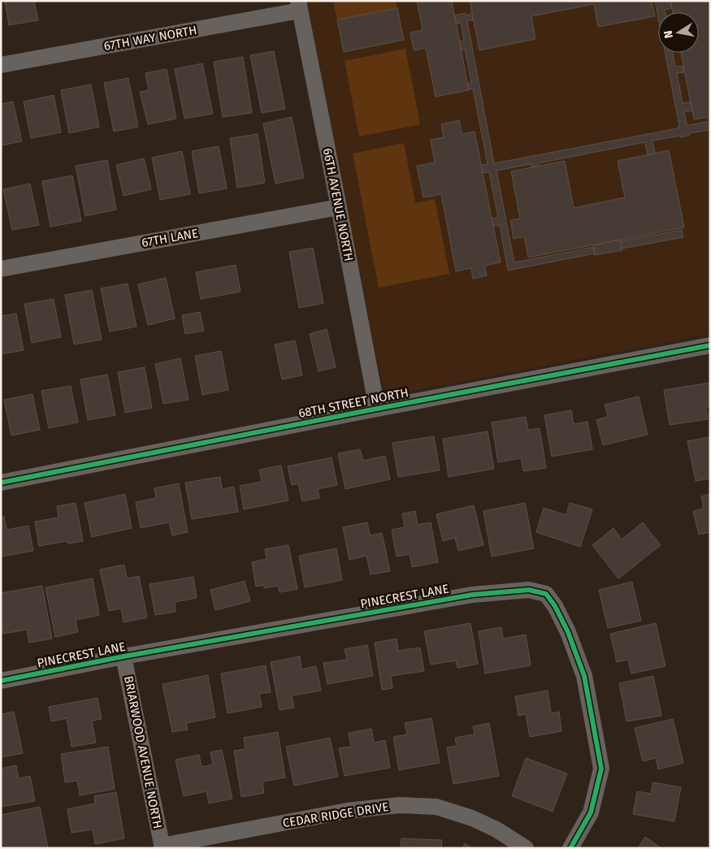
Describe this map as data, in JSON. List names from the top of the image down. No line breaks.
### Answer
{"streets":{"street":["67TH WAY NORTH","66TH AVENUE NORTH","67TH LANE","68TH STREET NORTH","PINECREST LANE","BRIARWOOD AVENUE NORTH","CEDAR RIDGE DRIVE"]},"crossings":[["67TH WAY NORTH","66TH AVENUE NORTH"],["66TH AVENUE NORTH","67TH LANE"],["66TH AVENUE NORTH","68TH STREET NORTH"],["PINECREST LANE","BRIARWOOD AVENUE NORTH"],["BRIARWOOD AVENUE NORTH","CEDAR RIDGE DRIVE"]],"north":"left"}
